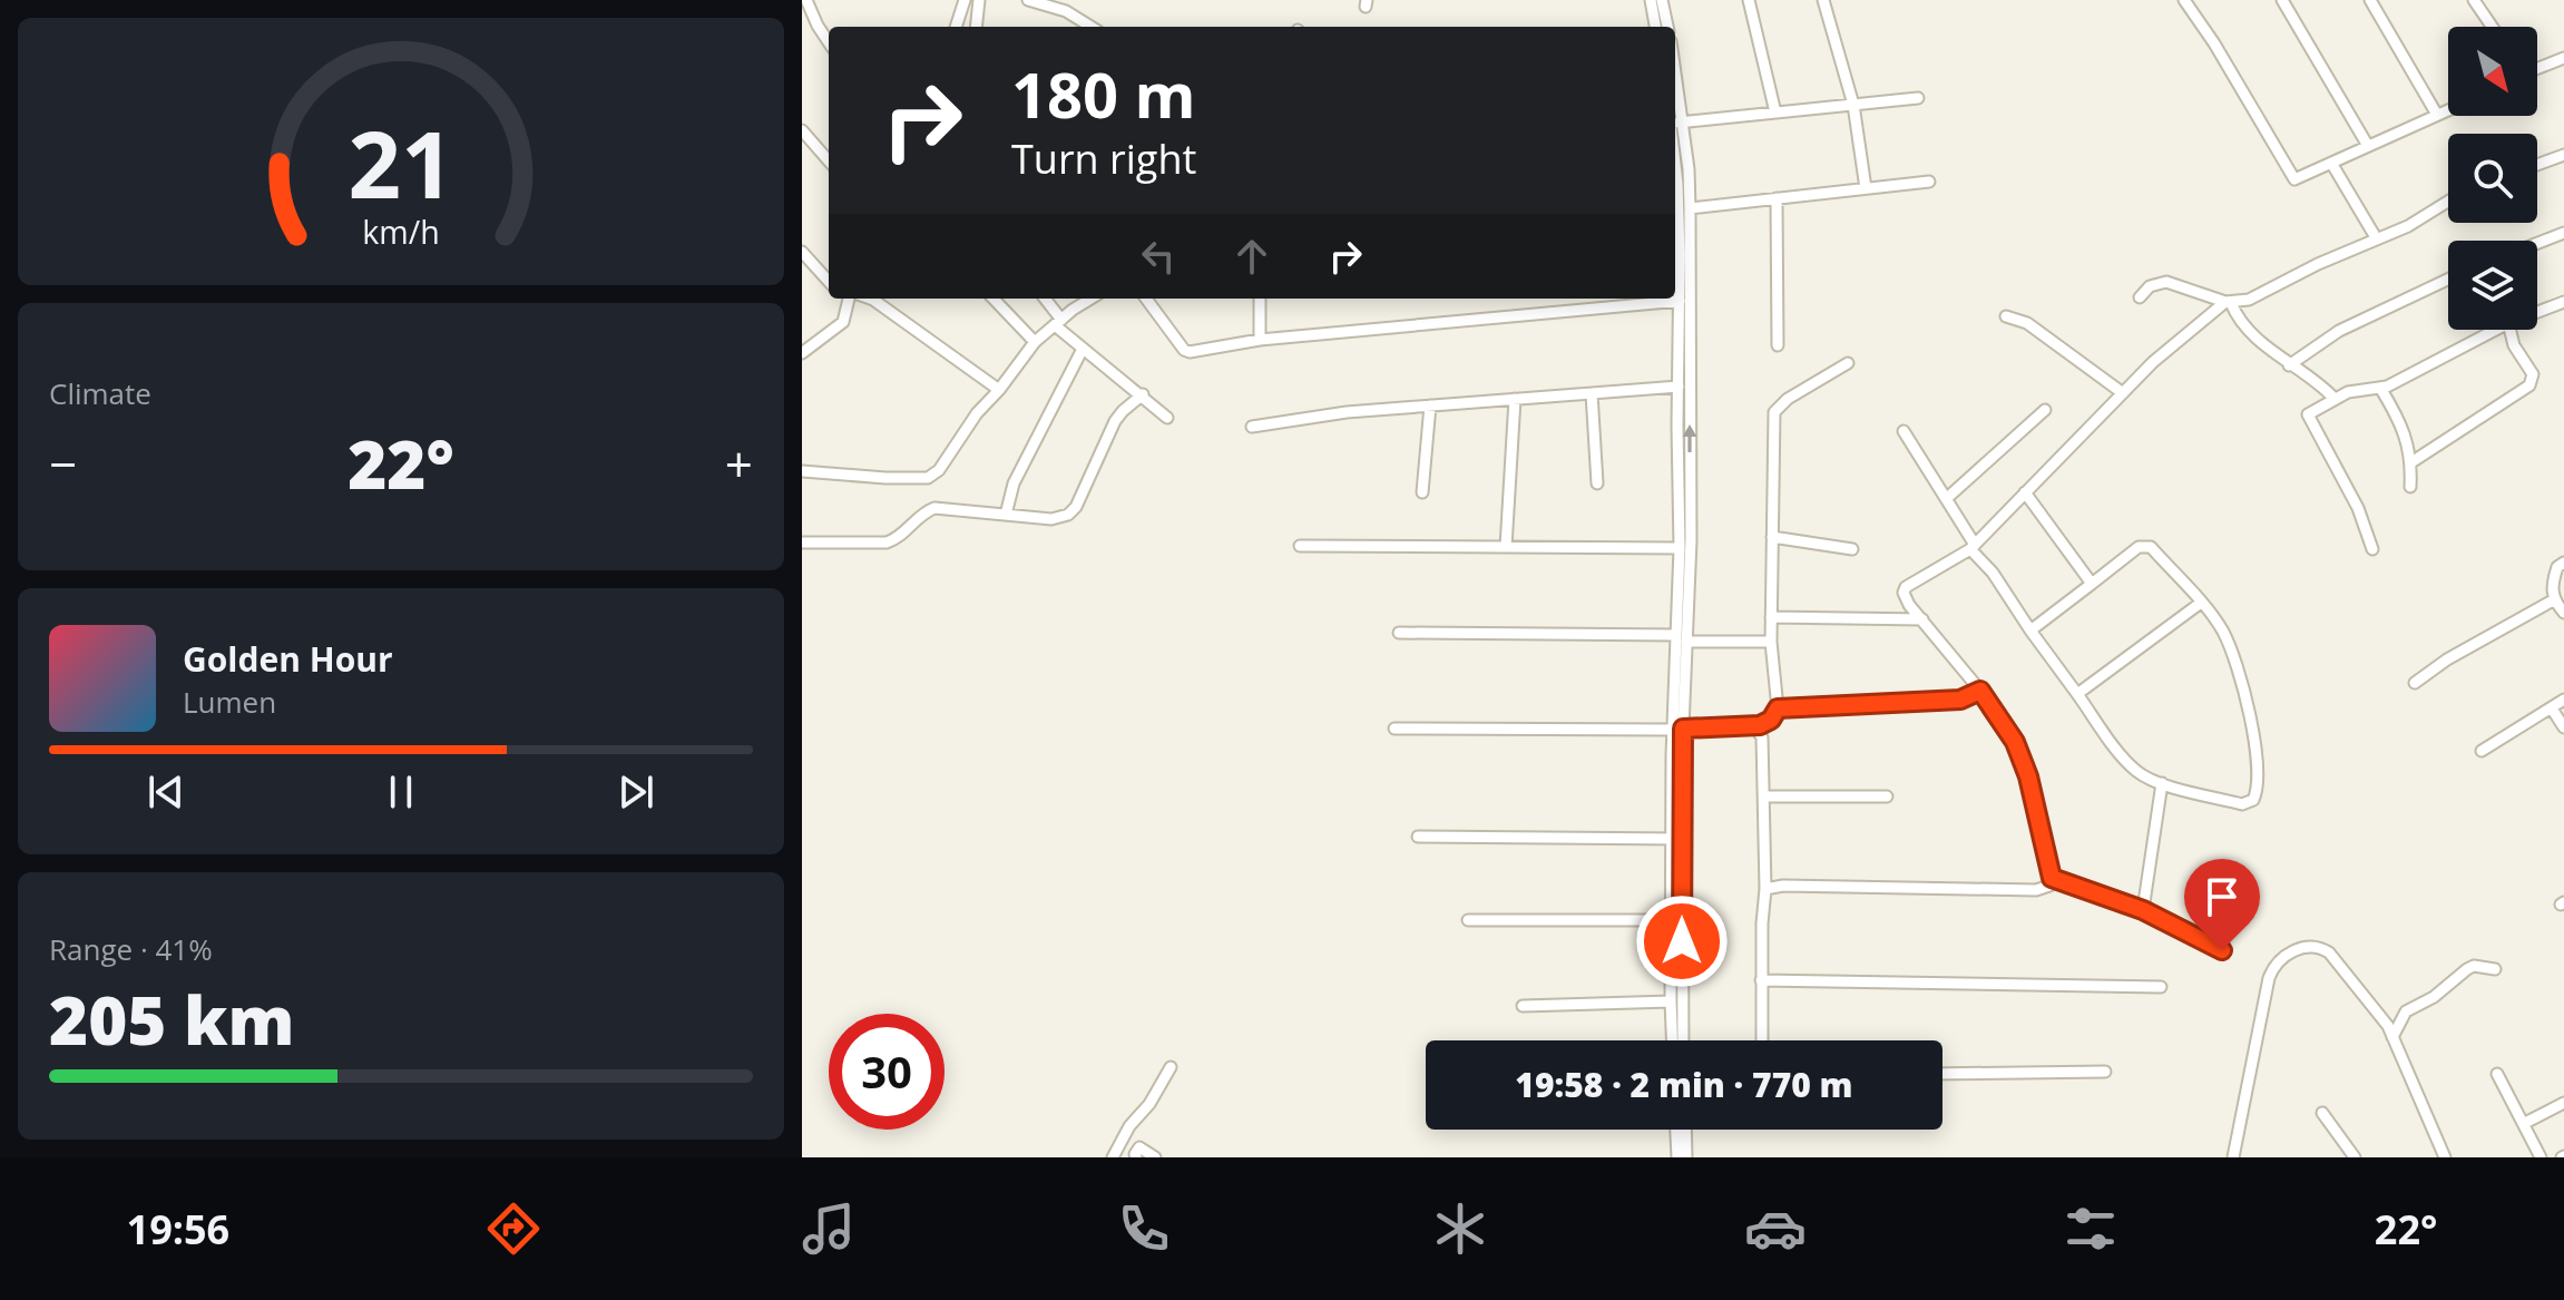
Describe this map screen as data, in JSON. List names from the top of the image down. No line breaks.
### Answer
{"north":"bottom right","page":{"turn":["180 m","Turn right"],"tile":["Climate",["Range · 41%","205 km"]],"heat":["−","22°","+"],"song":["Golden Hour","Lumen"],"limit":"30","trip":"19:58 · 2 min · 770 m","tabs":["19:56","22°"],"gauge":["21","km/h"]}}
